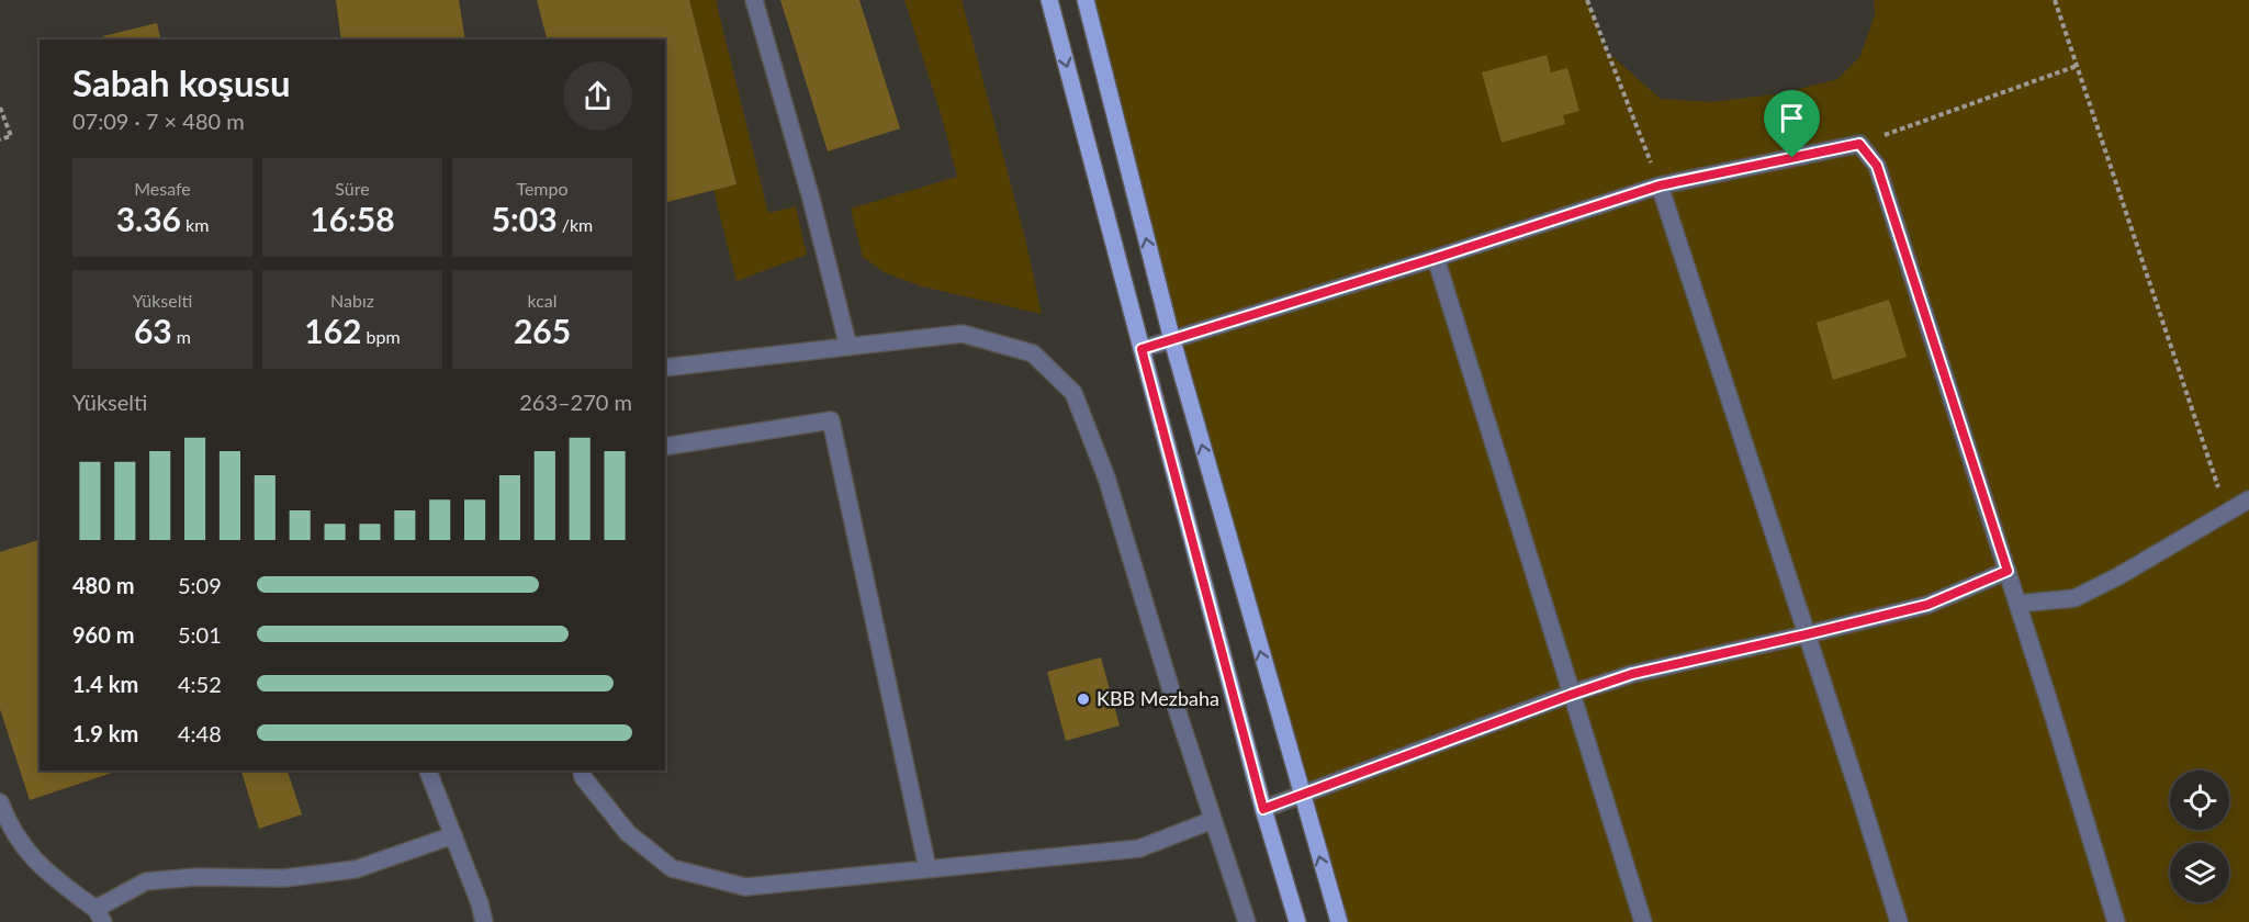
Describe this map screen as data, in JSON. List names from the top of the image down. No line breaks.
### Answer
{"places":["KBB Mezbaha"],"page":{"heading":["Sabah koşusu","07:09 · 7 × 480 m"],"stats":[["Mesafe","3.36 km"],["Süre","16:58"],["Tempo","5:03 /km"],["Yükselti","63 m"],["Nabız","162 bpm"],["kcal","265"]],"chart":["Yükselti","263–270 m"],"list":[{"name":"480 m","note":"5:09"},{"name":"960 m","note":"5:01"},{"name":"1.4 km","note":"4:52"},{"name":"1.9 km","note":"4:48"}]}}
